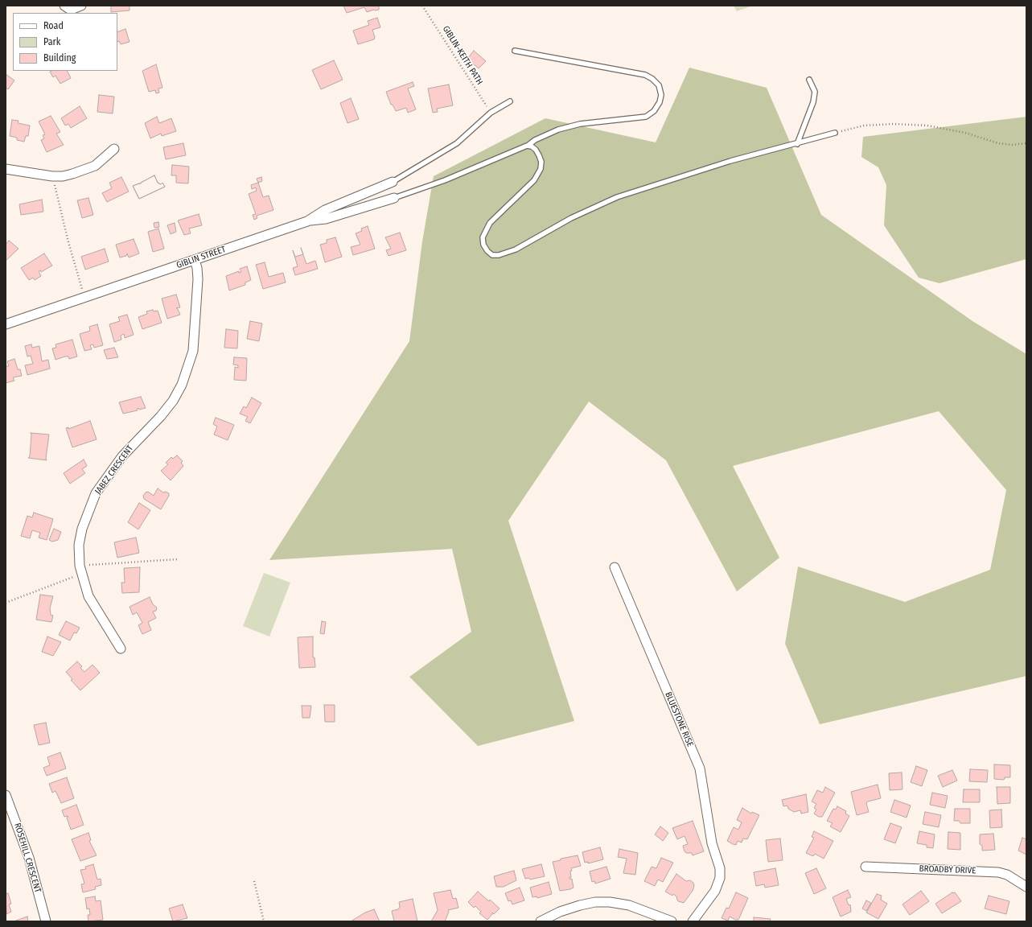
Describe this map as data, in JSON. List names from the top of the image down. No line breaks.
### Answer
{"streets":{"street":["GIBLIN STREET","JABEZ CRESCENT","BLUESTONE RISE","ROSEHILL CRESCENT","BROADBY DRIVE"],"path":["GIBLIN-KEITH PATH"]},"crossings":[["GIBLIN STREET","JABEZ CRESCENT"]],"legend":["Road","Park","Building"]}
